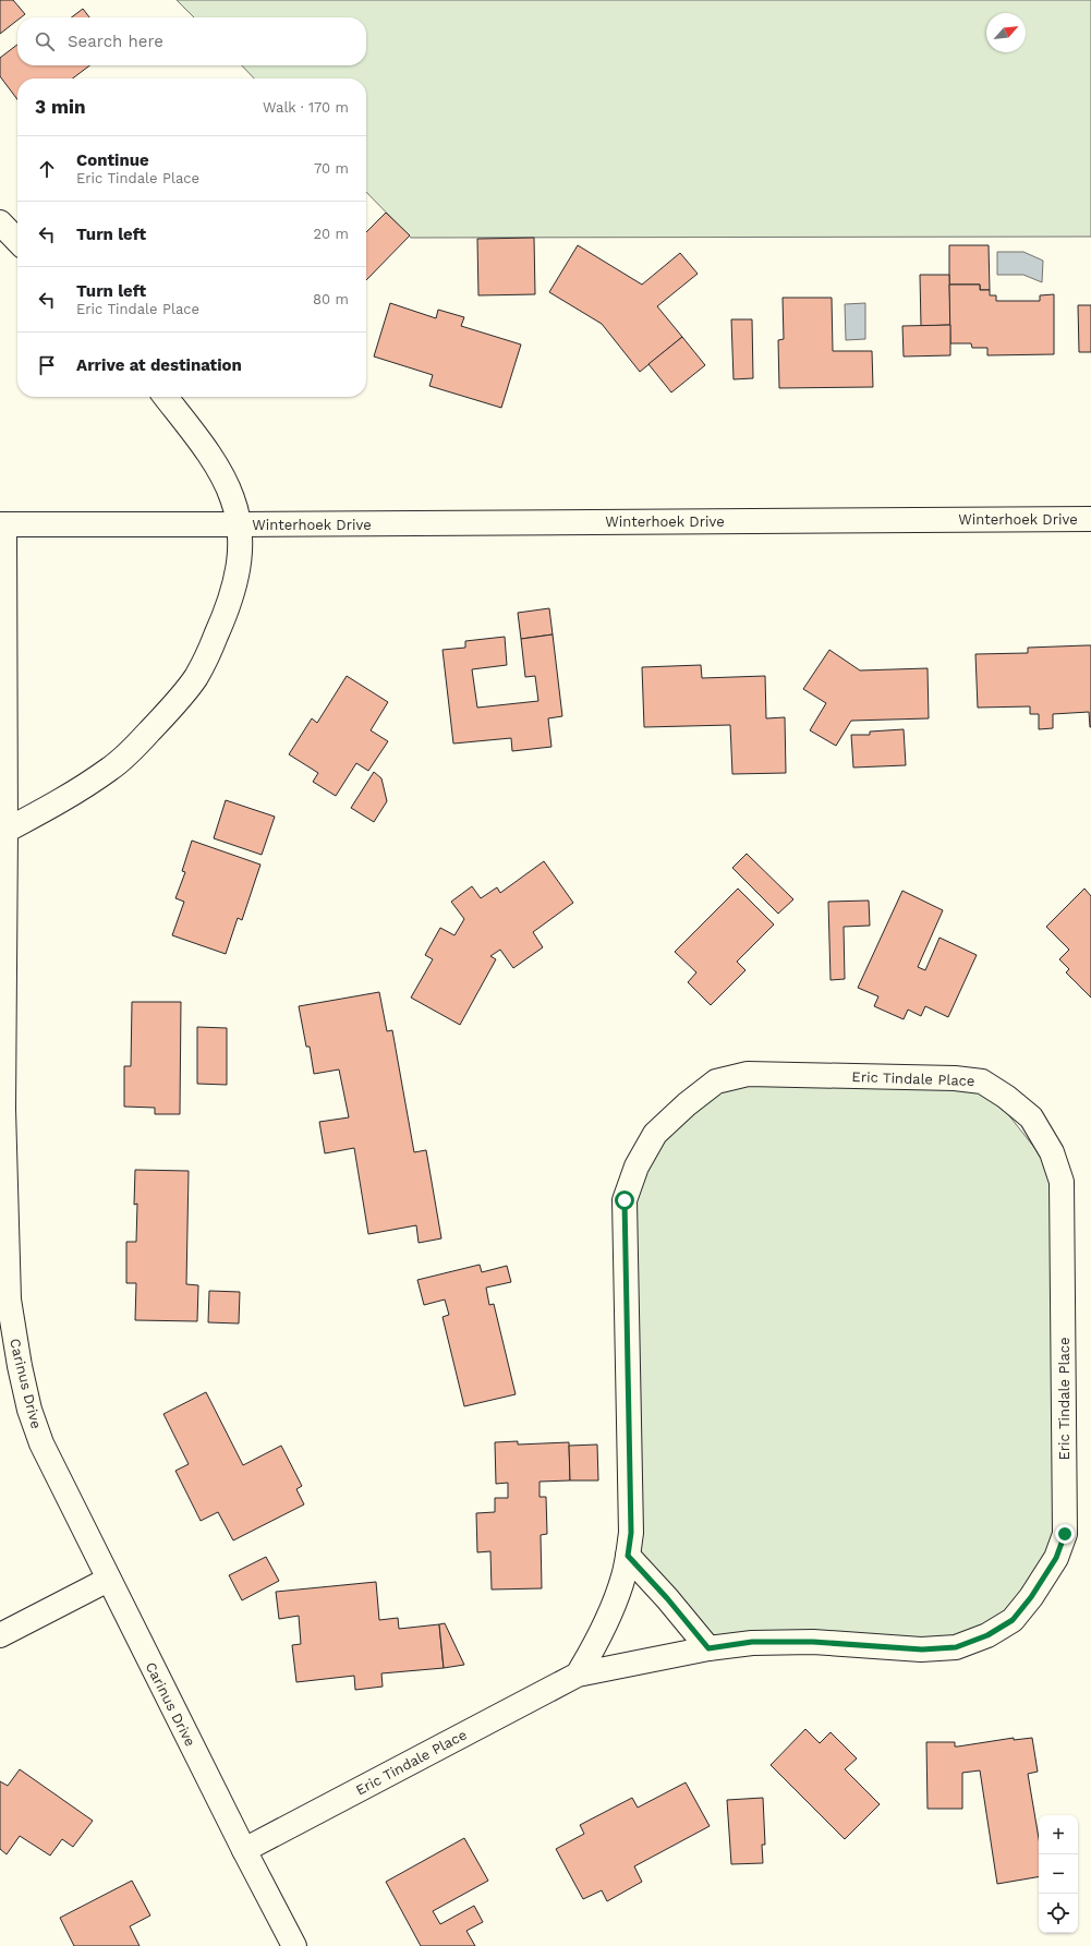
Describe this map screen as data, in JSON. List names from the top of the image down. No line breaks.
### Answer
{"streets":{"street":["Winterhoek Drive","Eric Tindale Place","Carinus Drive"]},"crossings":[["Winterhoek Drive","Carinus Drive"],["Eric Tindale Place","Carinus Drive"]],"north":"top right","page":{"search":"Search here","heading":["3 min","Walk · 170 m"],"list":[["Continue","Eric Tindale Place","70 m"],["Turn left","20 m"],["Turn left","Eric Tindale Place","80 m"],"Arrive at destination"],"map_buttons":["+","−"]}}
